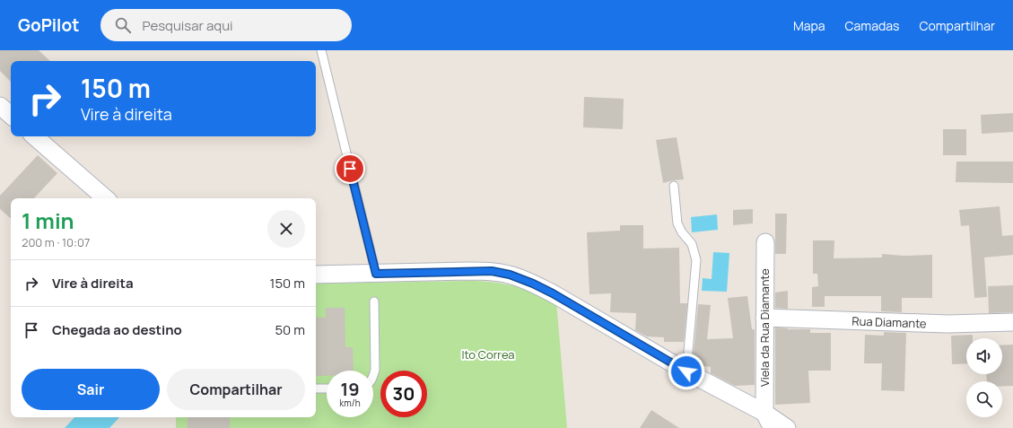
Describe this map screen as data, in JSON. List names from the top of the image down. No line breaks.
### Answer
{"streets":{"street":["Rua Diamante","Viela da Rua Diamante"]},"crossings":[["Rua Diamante","Viela da Rua Diamante"]],"parks":["Ito Correa"],"page":{"header":"GoPilot","search":"Pesquisar aqui","nav":["Mapa","Camadas","Compartilhar"],"turn":["150 m","Vire à direita"],"heading":["1 min","200 m · 10:07"],"list":[{"name":"Vire à direita","value":"150 m"},{"name":"Chegada ao destino","value":"50 m"}],"buttons":["Sair","Compartilhar"],"speed":"19 km/h","limit":"30"}}
